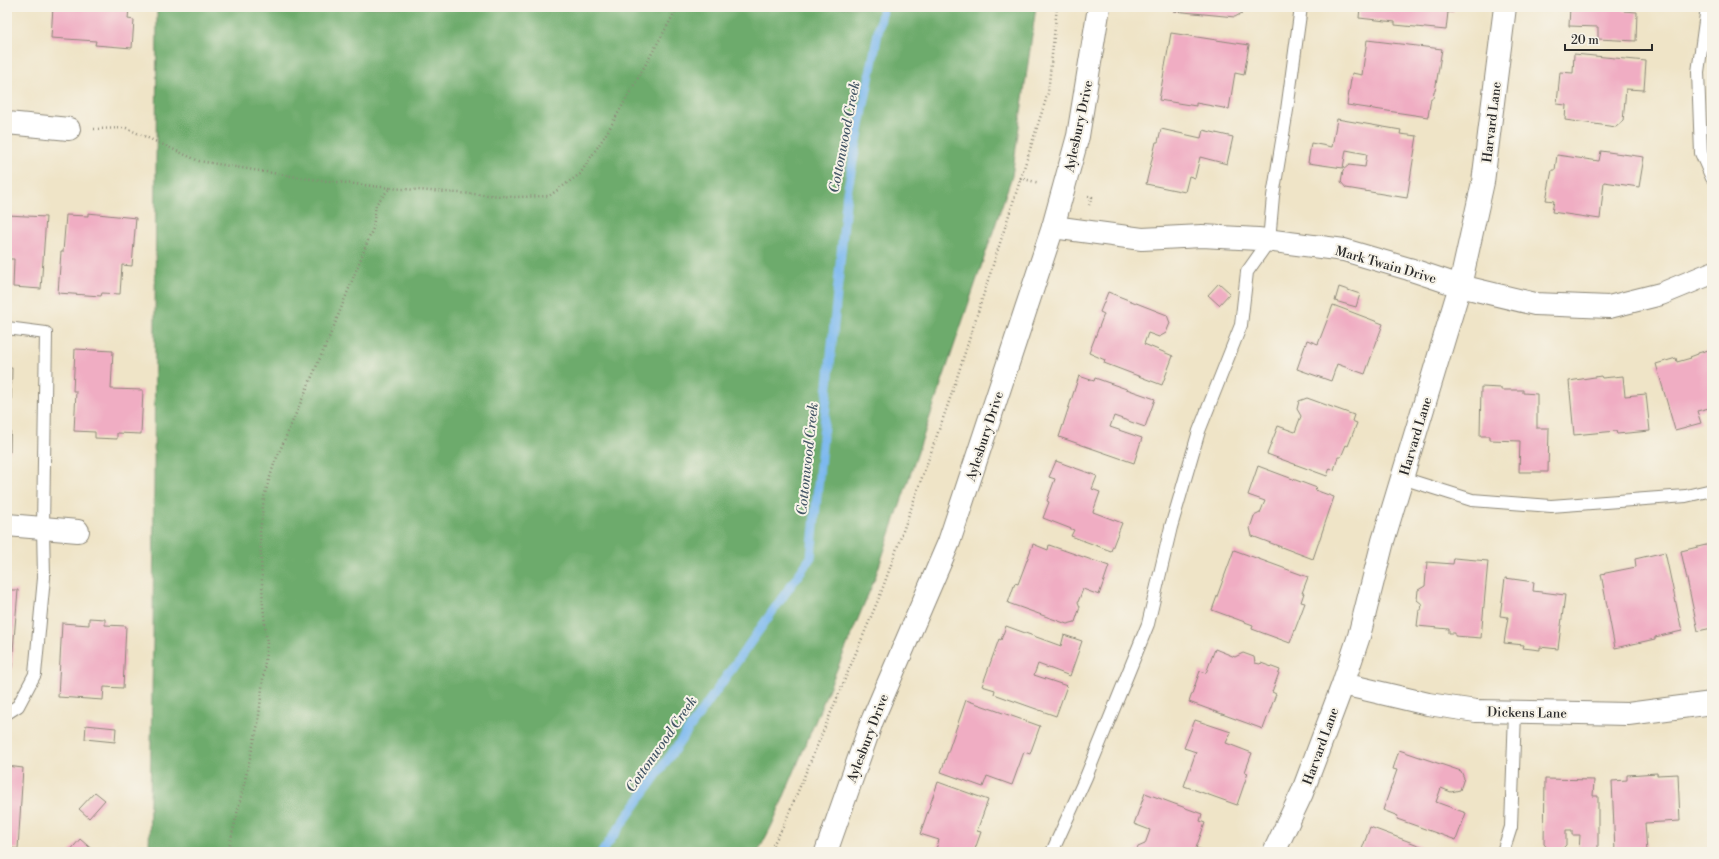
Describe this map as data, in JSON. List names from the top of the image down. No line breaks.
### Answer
{"streets":{"street":["Harvard Lane","Aylesbury Drive","Mark Twain Drive","Dickens Lane"]},"crossings":[["Harvard Lane","Mark Twain Drive"],["Harvard Lane","Dickens Lane"],["Aylesbury Drive","Mark Twain Drive"]],"water":["Cottonwood Creek"],"scale_bar":"20 m"}
